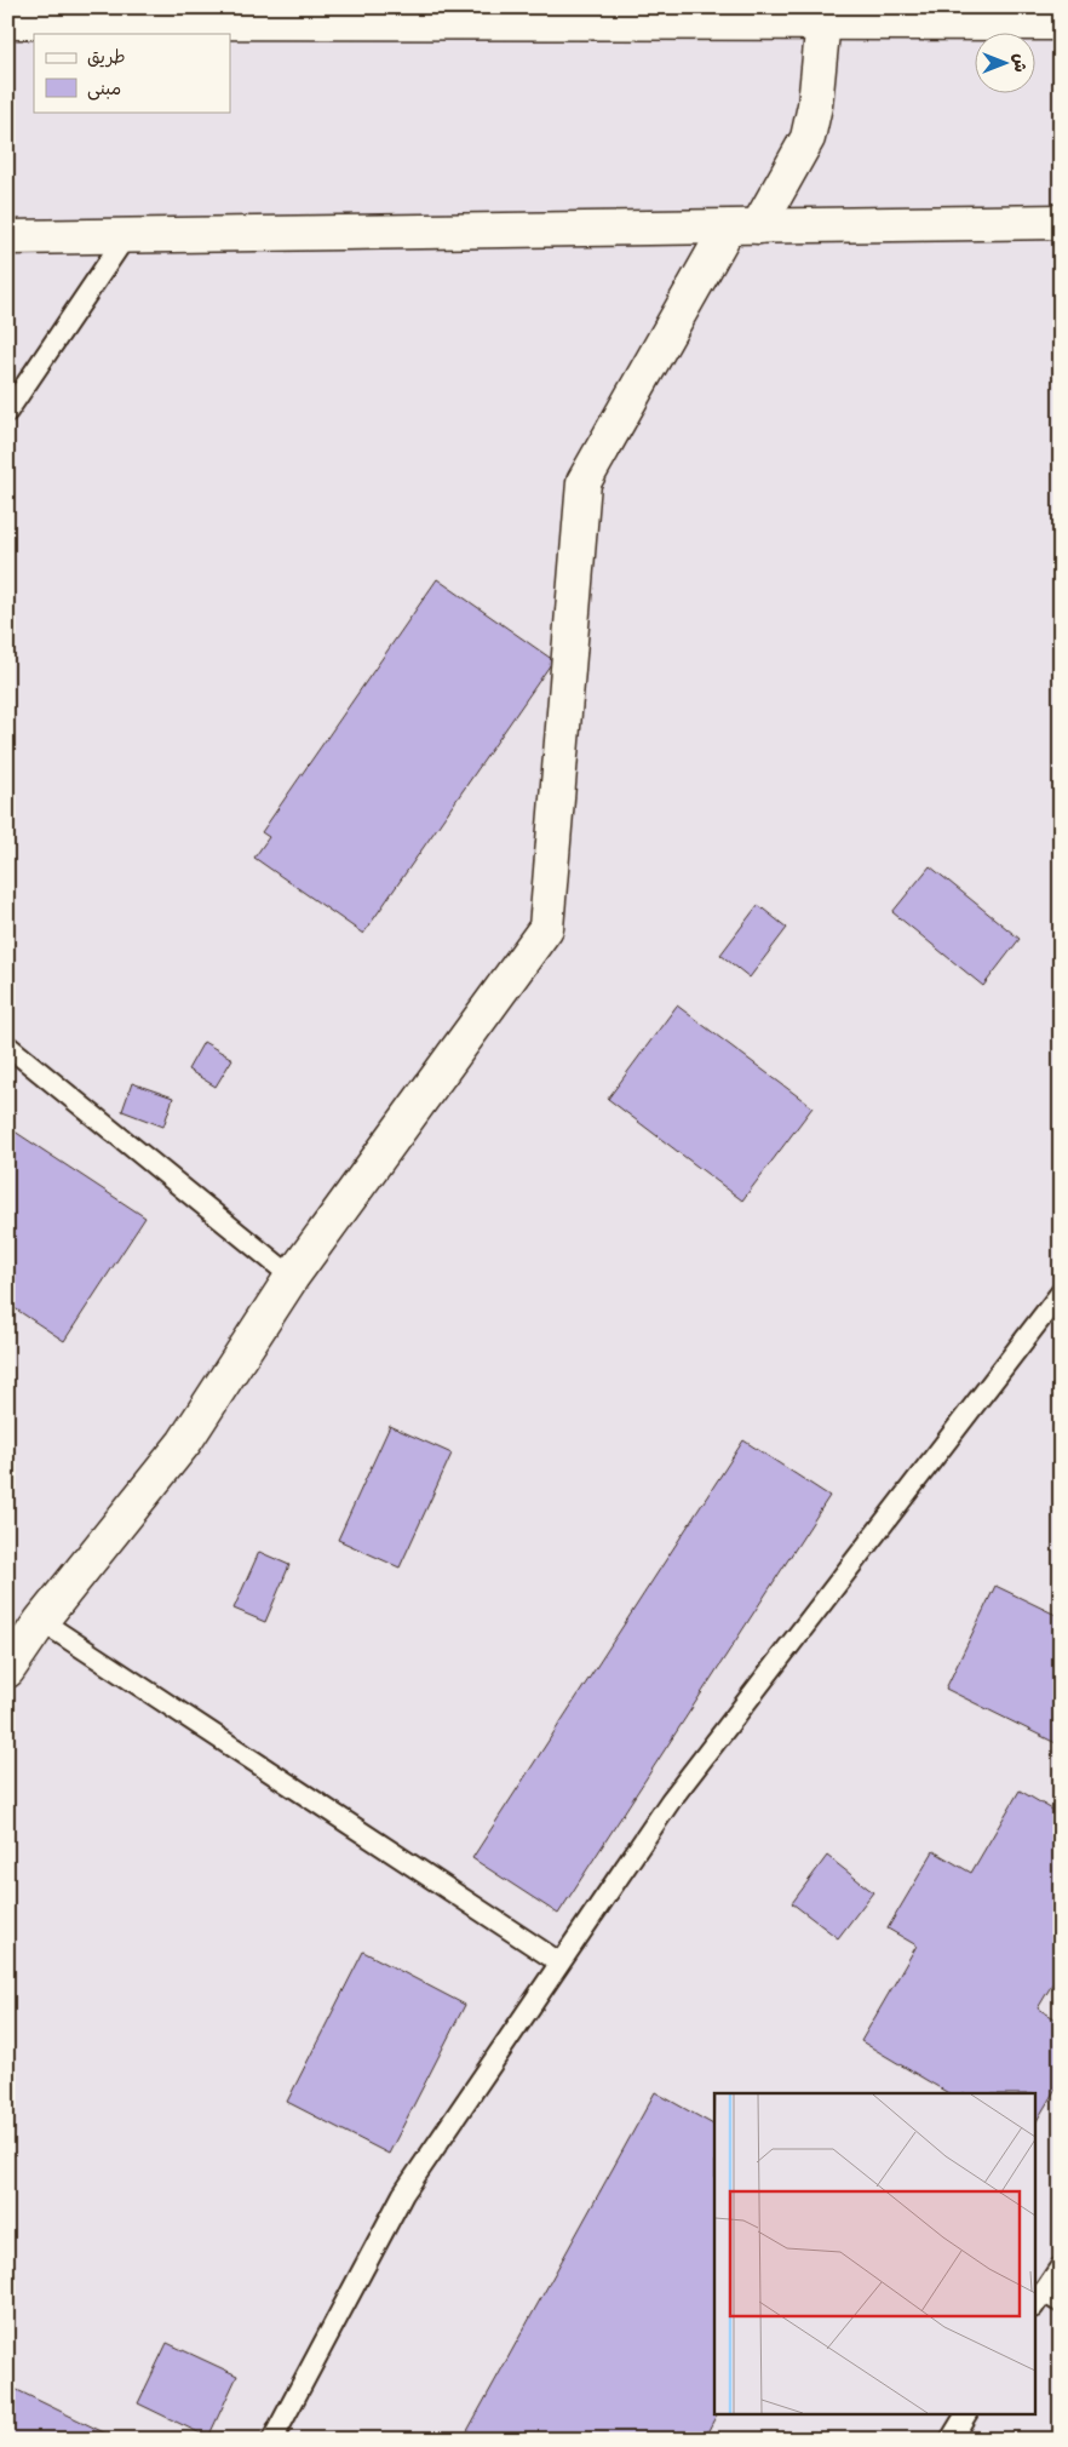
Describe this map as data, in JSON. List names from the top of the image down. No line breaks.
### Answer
{"legend":["طريق","مبنى"],"north":"right"}
